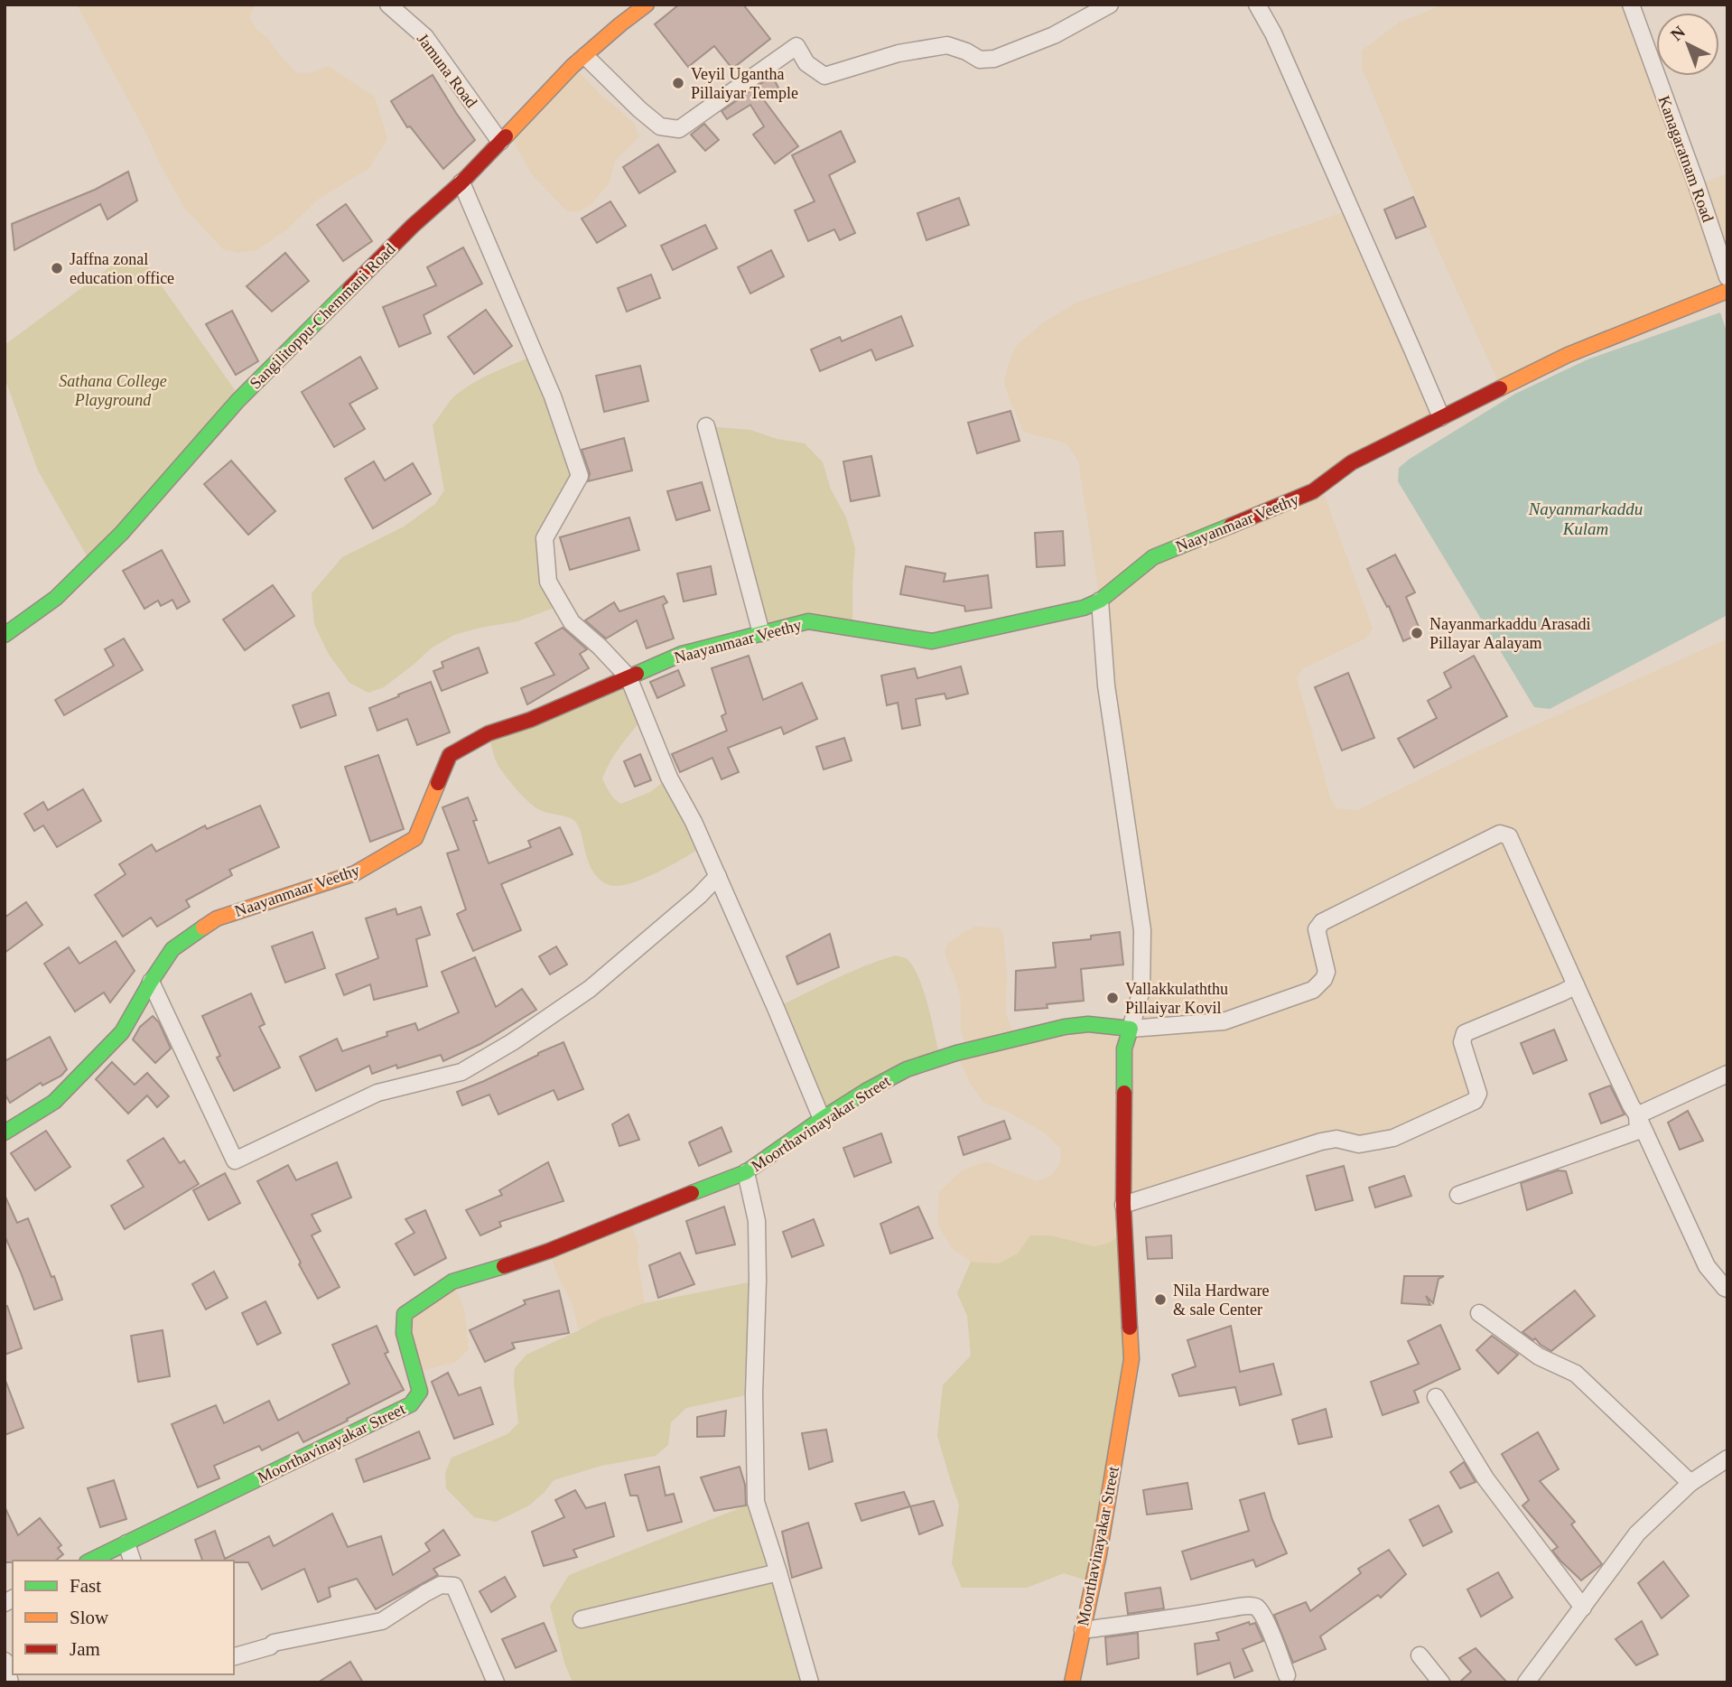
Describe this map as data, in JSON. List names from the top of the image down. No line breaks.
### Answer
{"streets":{"street":["Jamuna Road","Kanagaratnam Road","Sangilitoppu-Chemmani Road","Naayanmaar Veethy","Moorthavinayakar Street"]},"crossings":[["Jamuna Road","Sangilitoppu-Chemmani Road"]],"water":["Nayanmarkaddu Kulam"],"parks":["Sathana College Playground"],"places":["Veyil Ugantha Pillaiyar Temple","Jaffna zonal education office","Nayanmarkaddu Arasadi Pillayar Aalayam","Vallakkulaththu Pillaiyar Kovil","Nila Hardware & sale Center"],"legend":["Fast","Slow","Jam"],"north":"top left"}
